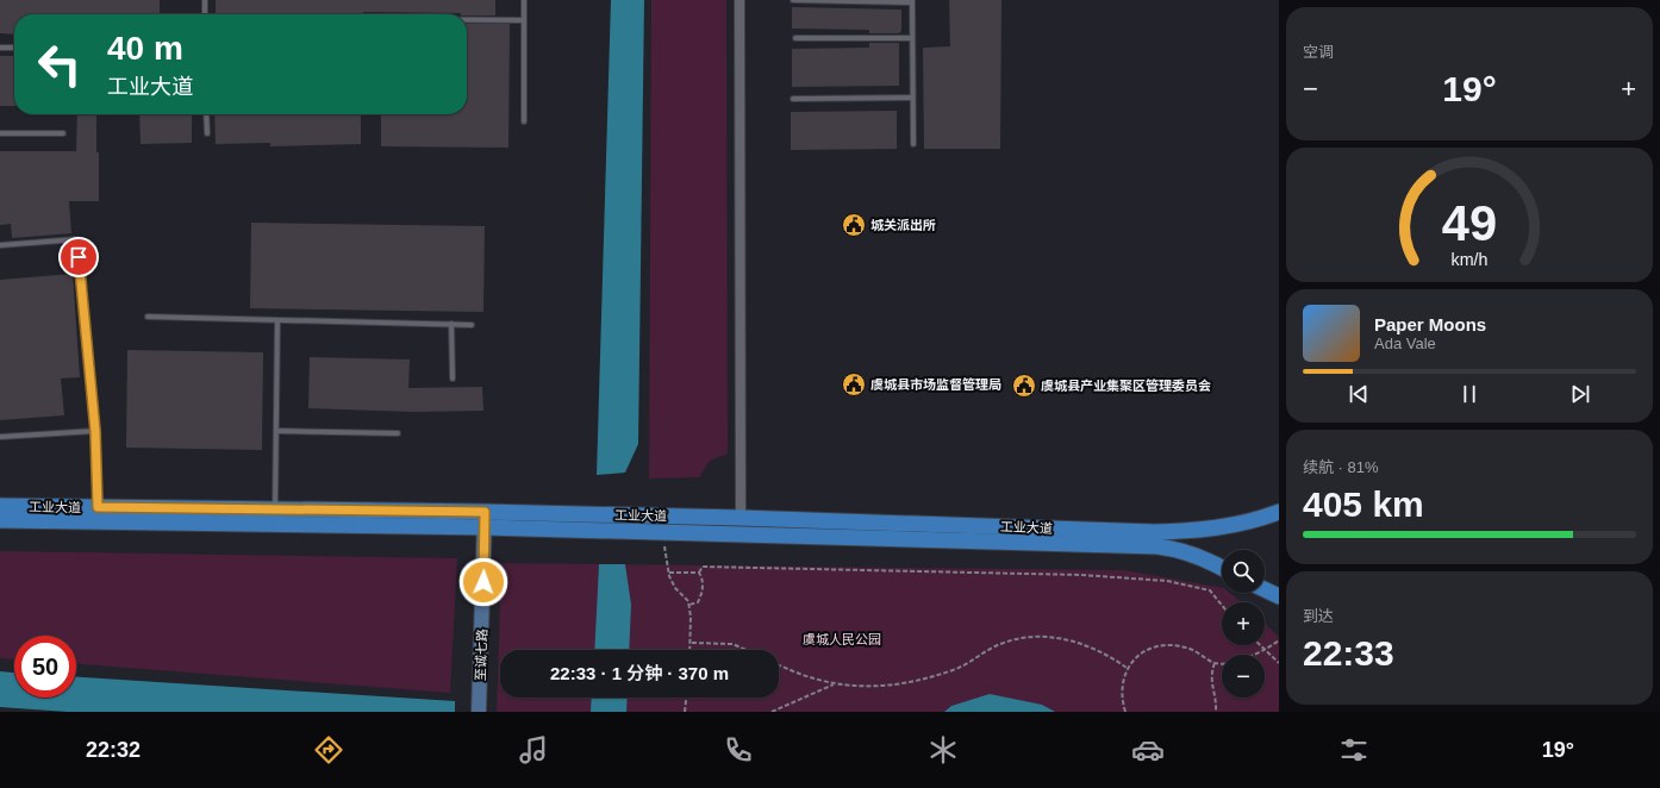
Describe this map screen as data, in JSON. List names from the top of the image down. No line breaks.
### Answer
{"streets":{"main road":["工业大道","至诚七路"]},"crossings":[["工业大道","至诚七路"]],"parks":["虞城人民公园"],"places":{"public building":["城关派出所","虞城县市场监督管理局","虞城县产业集聚区管理委员会"]},"page":{"tile":["空调",["续航 · 81%","405 km"],["到达","22:33"]],"turn":["40 m","工业大道"],"heat":["−","19°","+"],"song":["Paper Moons","Ada Vale"],"map_buttons":["+","−"],"limit":"50","trip":"22:33 · 1 分钟 · 370 m","tabs":["22:32","19°"],"gauge":["49","km/h"]}}
